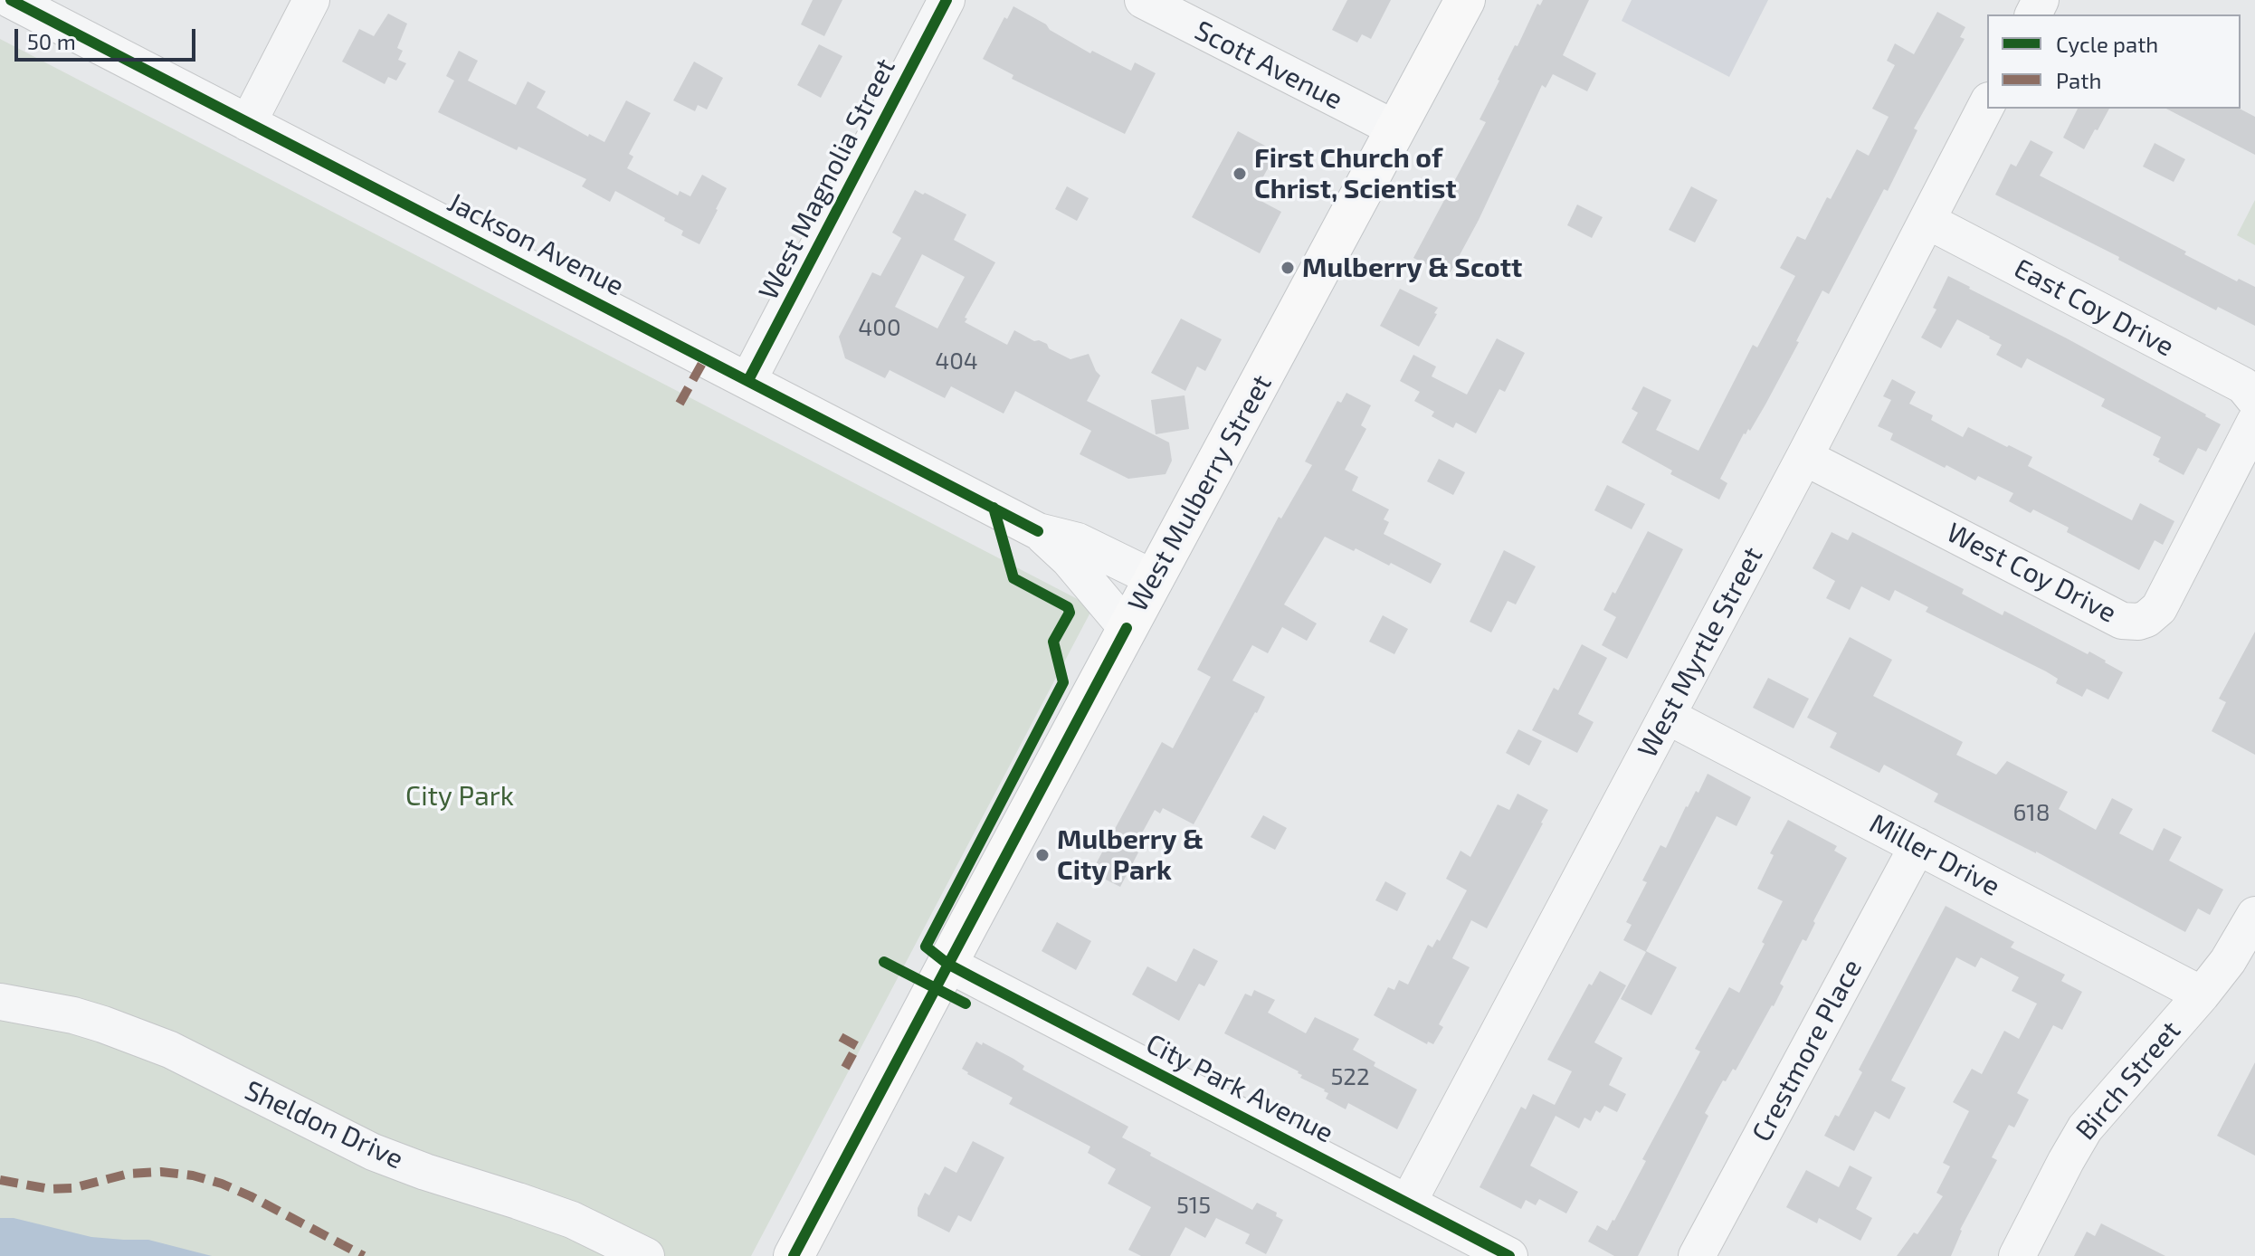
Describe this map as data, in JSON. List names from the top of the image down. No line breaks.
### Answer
{"streets":{"main road":["West Mulberry Street"],"street":["Scott Avenue","West Magnolia Street","Jackson Avenue","East Coy Drive","West Coy Drive","West Myrtle Street","Miller Drive","Crestmore Place","Birch Street","City Park Avenue","Sheldon Drive"]},"crossings":[["Scott Avenue","West Mulberry Street"],["West Magnolia Street","Jackson Avenue"],["Jackson Avenue","West Mulberry Street"],["East Coy Drive","West Myrtle Street"],["West Mulberry Street","City Park Avenue"],["West Coy Drive","West Myrtle Street"],["West Myrtle Street","Miller Drive"],["West Myrtle Street","City Park Avenue"],["Miller Drive","Crestmore Place"],["Miller Drive","Birch Street"]],"parks":["City Park"],"places":["First Church of Christ, Scientist","Mulberry & Scott","Mulberry & City Park"],"house_numbers":["400","404","618","522","515"],"legend":["Cycle path","Path"],"scale_bar":"50 m"}
